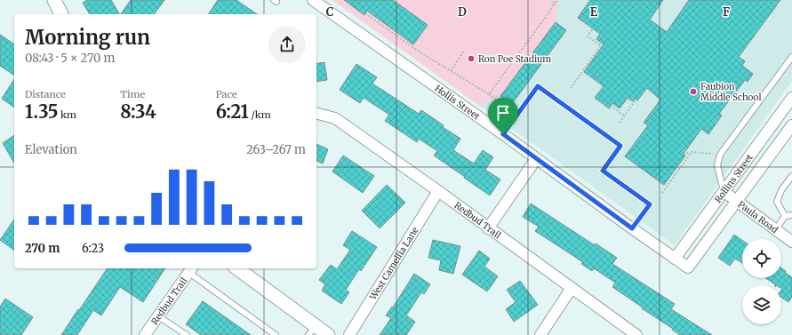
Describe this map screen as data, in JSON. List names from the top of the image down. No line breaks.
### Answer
{"streets":{"street":["Hollis Street","Rollins Street","Paula Road","Redbud Trail","West Camellia Lane"]},"crossings":[["Hollis Street","Rollins Street"],["Rollins Street","Paula Road"],["Redbud Trail","West Camellia Lane"]],"places":["Ron Poe Stadium","Faubion Middle School"],"page":{"heading":["Morning run","08:43 · 5 × 270 m"],"stats":[["Distance","1.35 km"],["Time","8:34"],["Pace","6:21 /km"]],"chart":["Elevation","263–267 m"],"list":[{"name":"270 m","note":"6:23"}]},"grid":{"columns":["C","D","E","F"]}}
